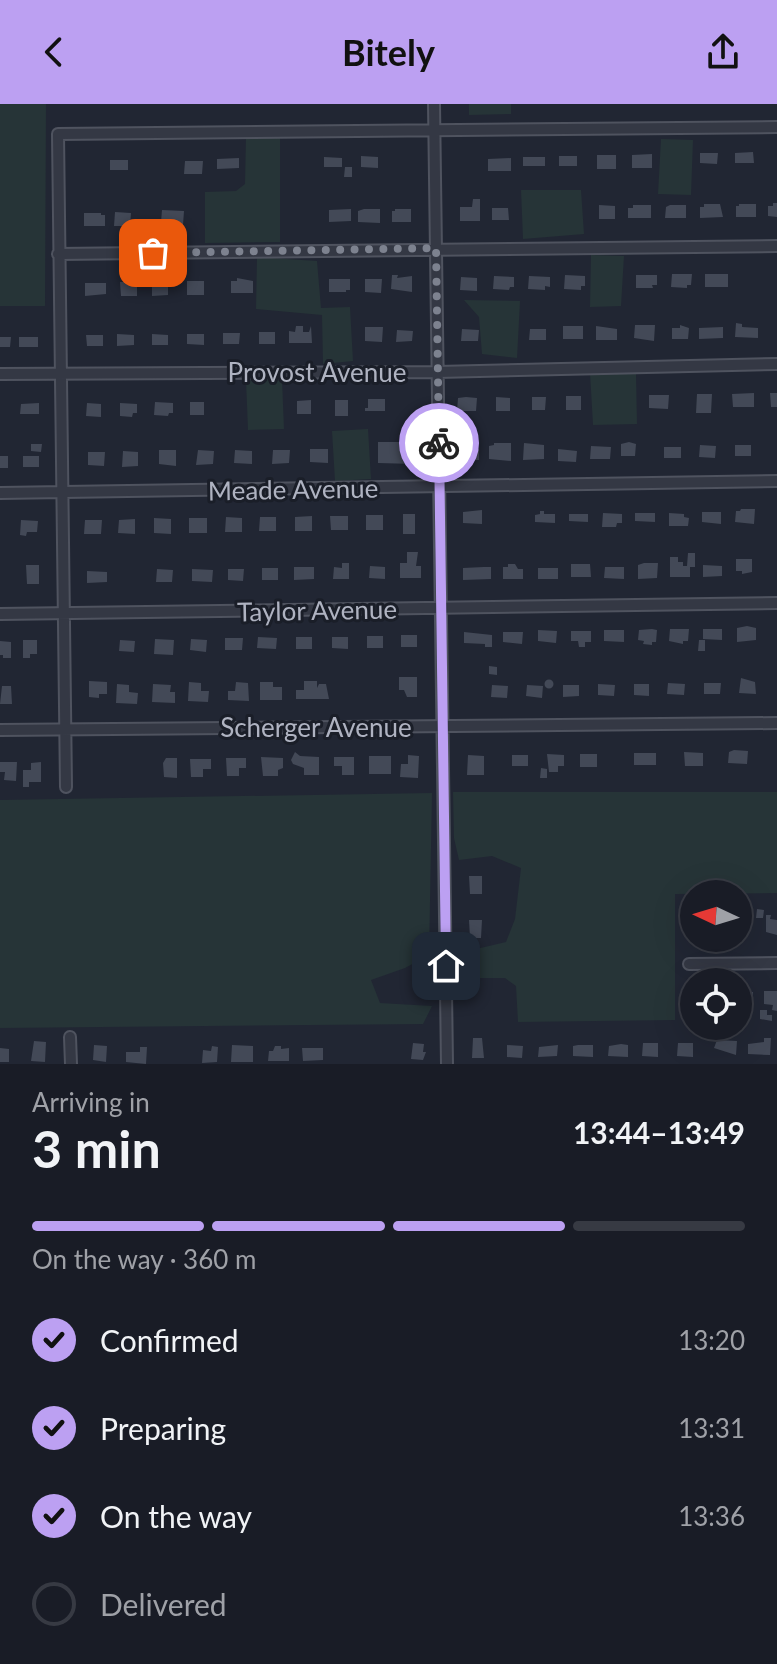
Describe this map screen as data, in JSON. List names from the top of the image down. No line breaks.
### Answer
{"streets":{"street":["Provost Avenue","Meade Avenue","Taylor Avenue","Scherger Avenue"]},"north":"left","page":{"header":"Bitely","heading":["3 min","Arriving in","13:44–13:49"],"bar":"On the way · 360 m","list":[["Confirmed","13:20"],["Preparing","13:31"],["On the way","13:36"],"Delivered"]}}
